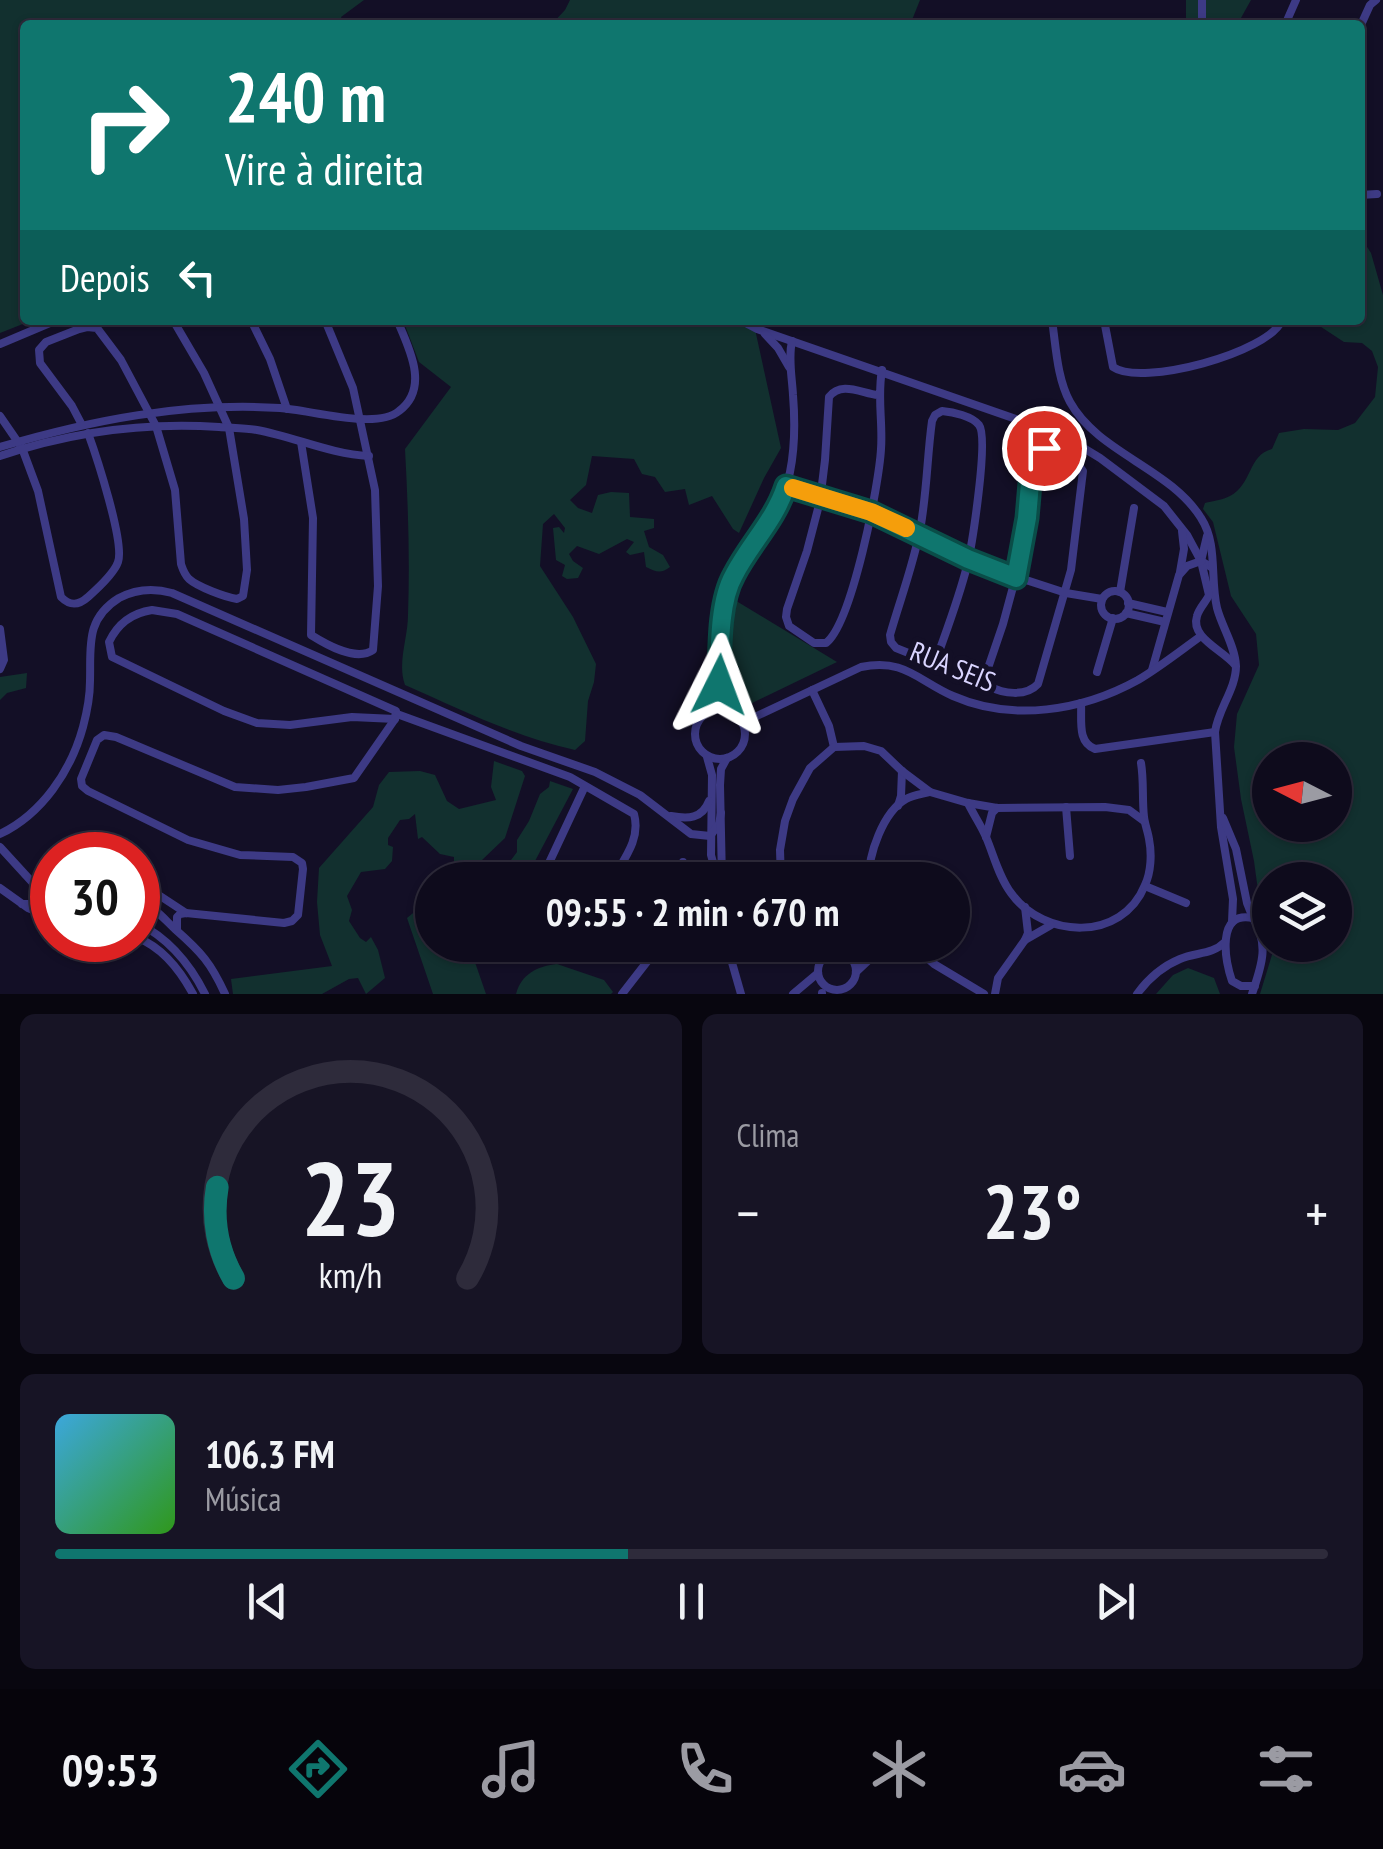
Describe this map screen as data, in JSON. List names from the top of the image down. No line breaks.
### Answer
{"streets":{"street":["RUA SEIS"]},"north":"left","page":{"turn":["240 m","Vire à direita"],"then":"Depois","limit":"30","trip":"09:55 · 2 min · 670 m","tile":"Clima","heat":["−","23°","+"],"song":["106.3 FM","Música"],"tabs":"09:53","gauge":["23","km/h"]}}
